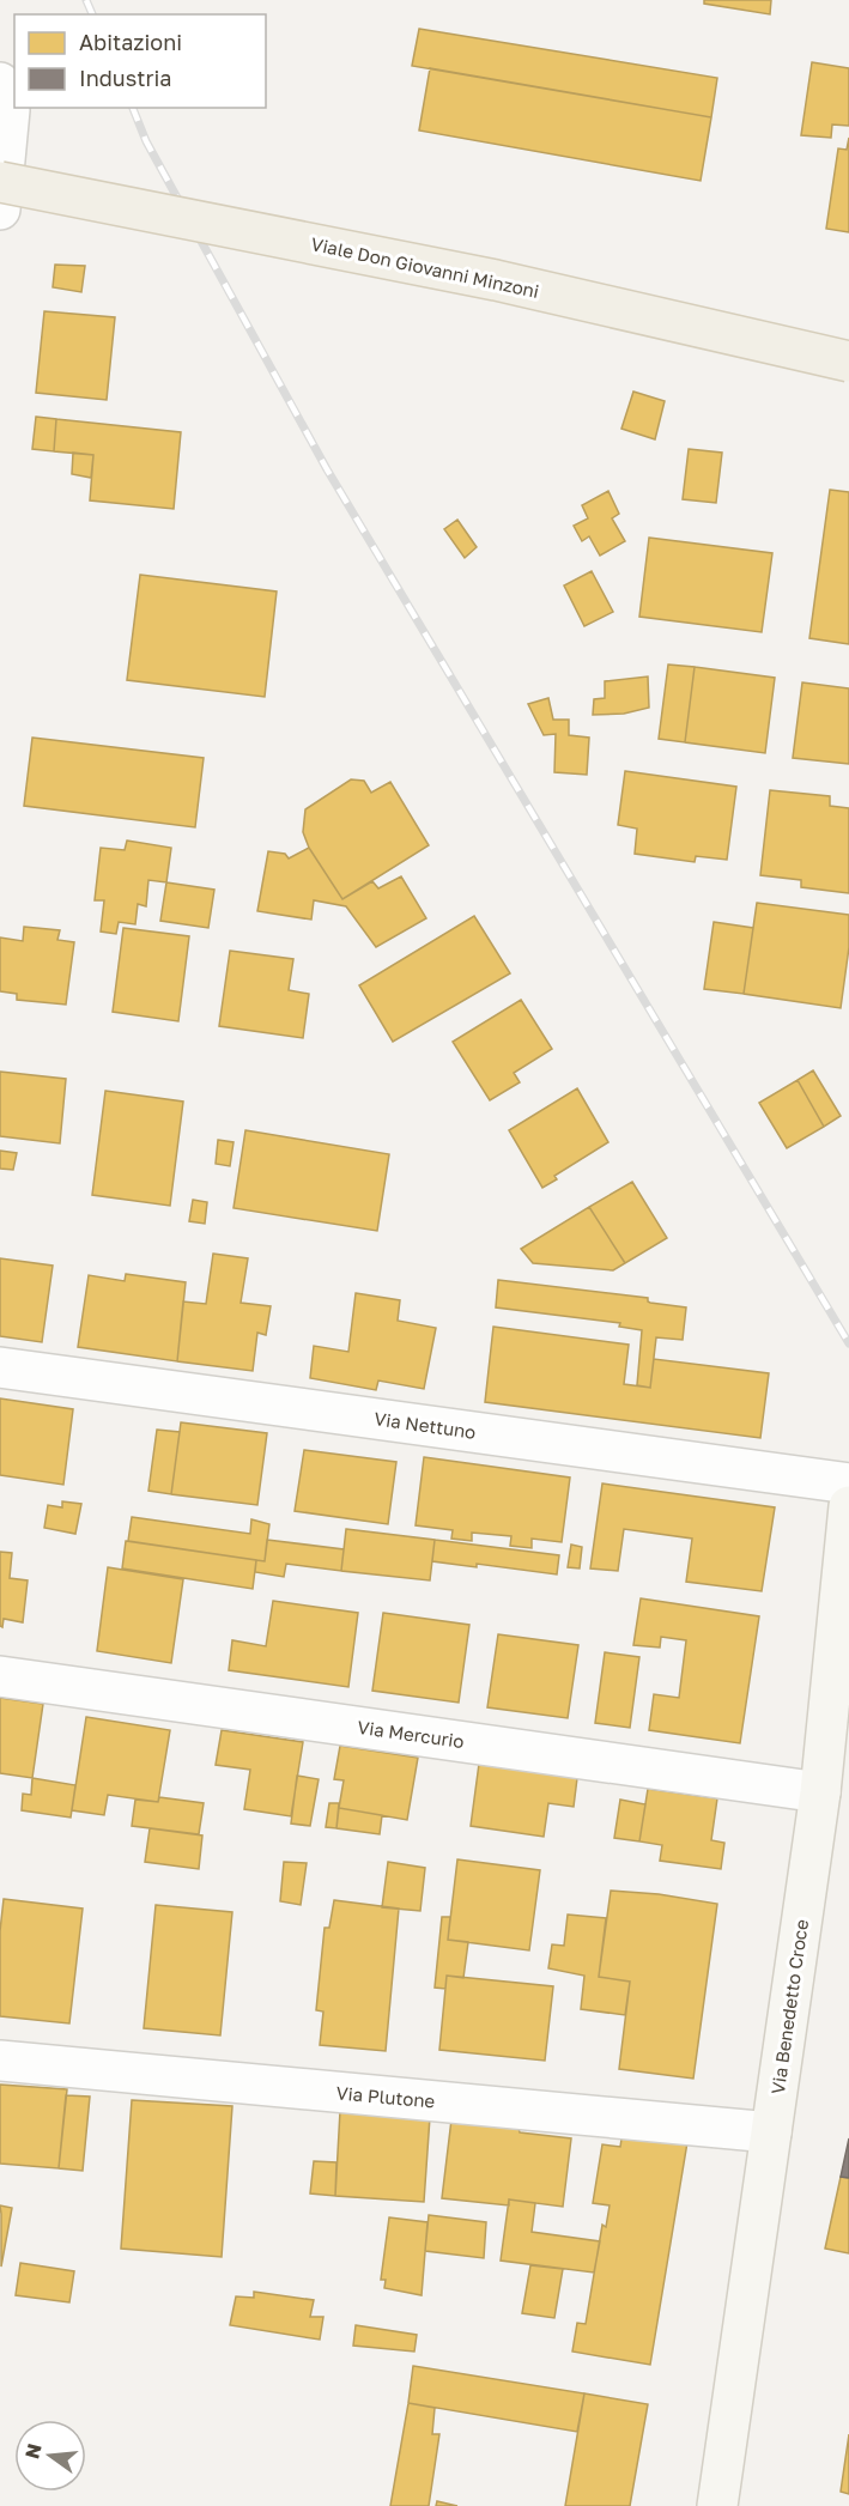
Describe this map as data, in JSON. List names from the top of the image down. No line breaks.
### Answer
{"streets":{"main road":["Viale Don Giovanni Minzoni","Via Benedetto Croce"],"street":["Via Nettuno","Via Mercurio","Via Plutone"]},"crossings":[["Via Mercurio","Via Benedetto Croce"],["Via Benedetto Croce","Via Plutone"]],"legend":["Abitazioni","Industria"],"north":"left"}
